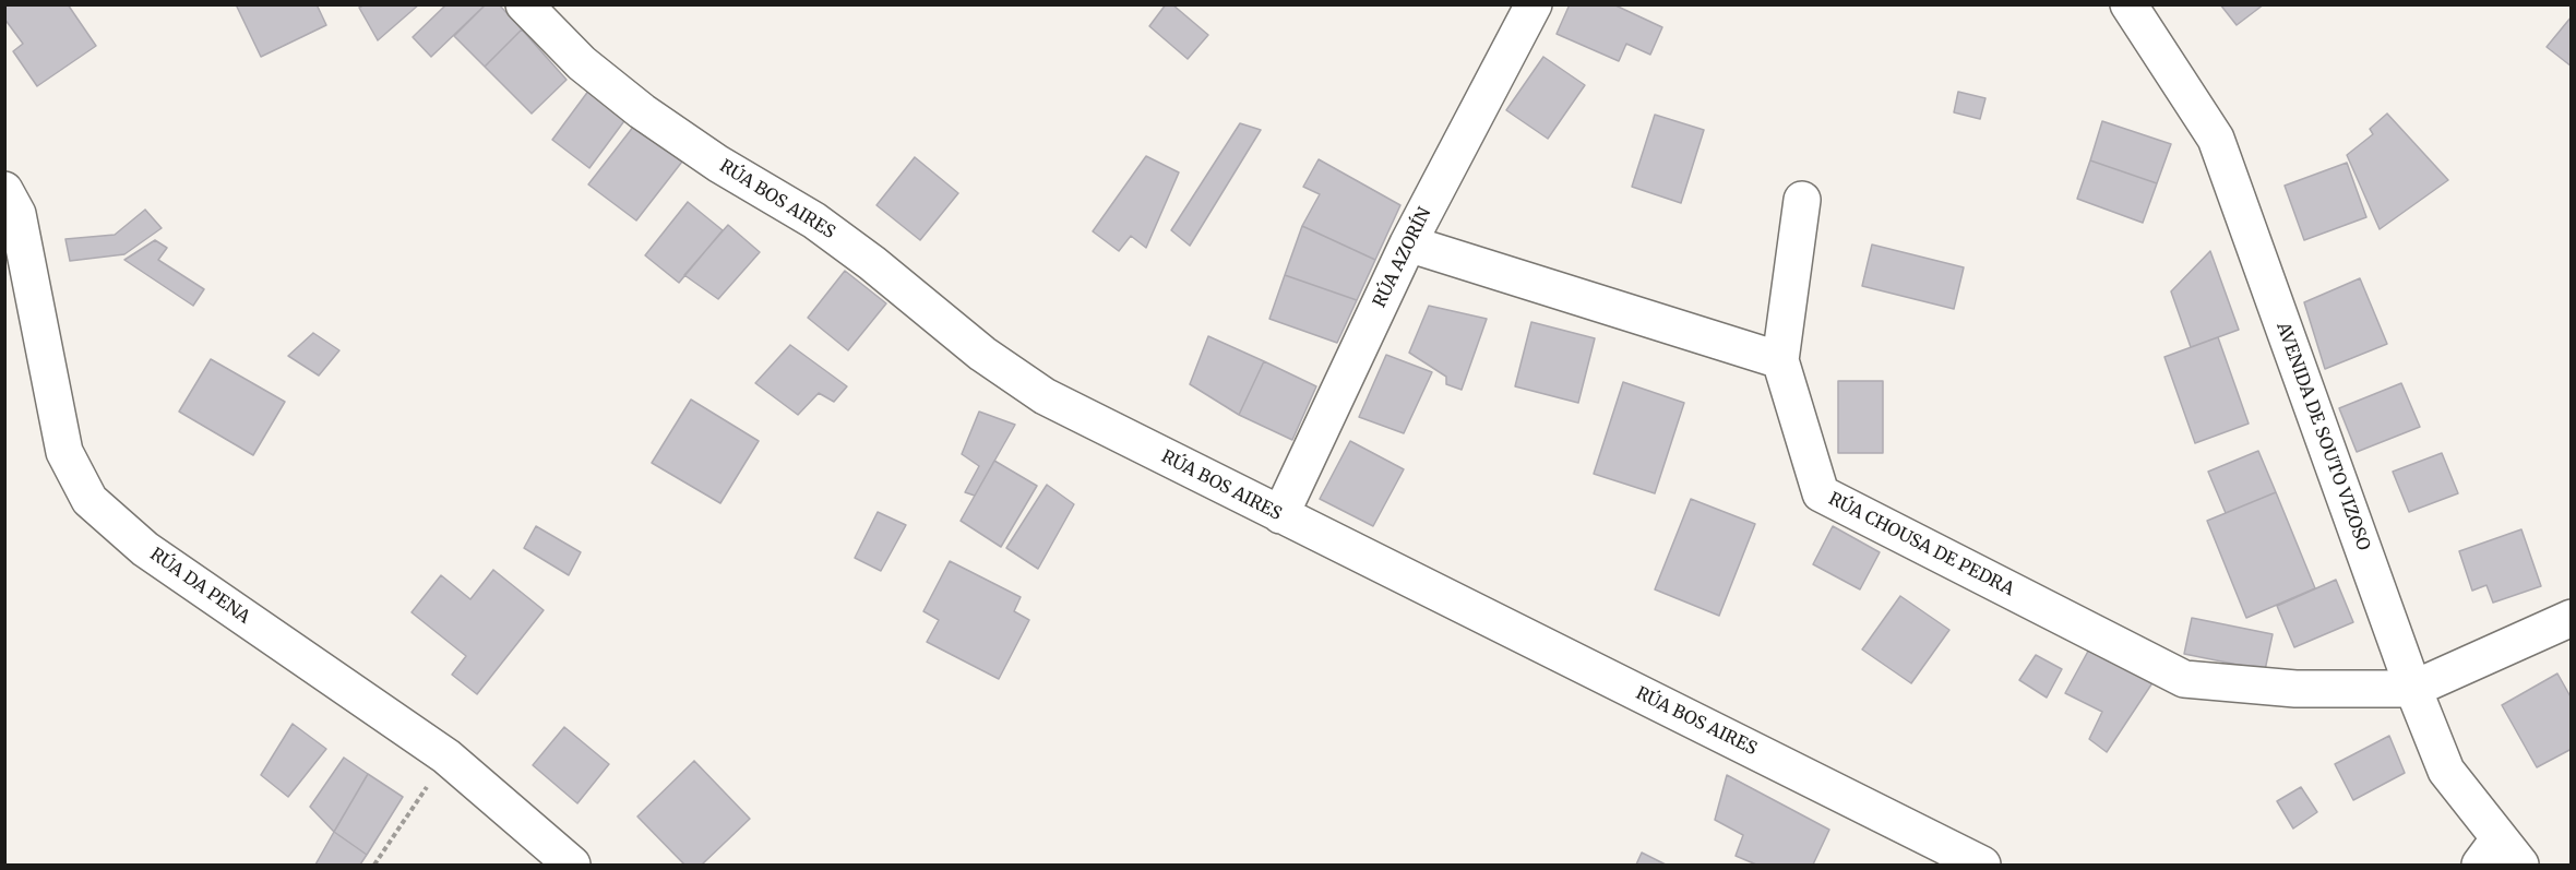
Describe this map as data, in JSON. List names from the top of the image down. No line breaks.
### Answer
{"streets":{"street":["RÚA BOS AIRES","RÚA AZORÍN","AVENIDA DE SOUTO VIZOSO","RÚA CHOUSA DE PEDRA","RÚA DA PENA"]},"crossings":[["RÚA BOS AIRES","RÚA AZORÍN"],["AVENIDA DE SOUTO VIZOSO","RÚA CHOUSA DE PEDRA"]]}
